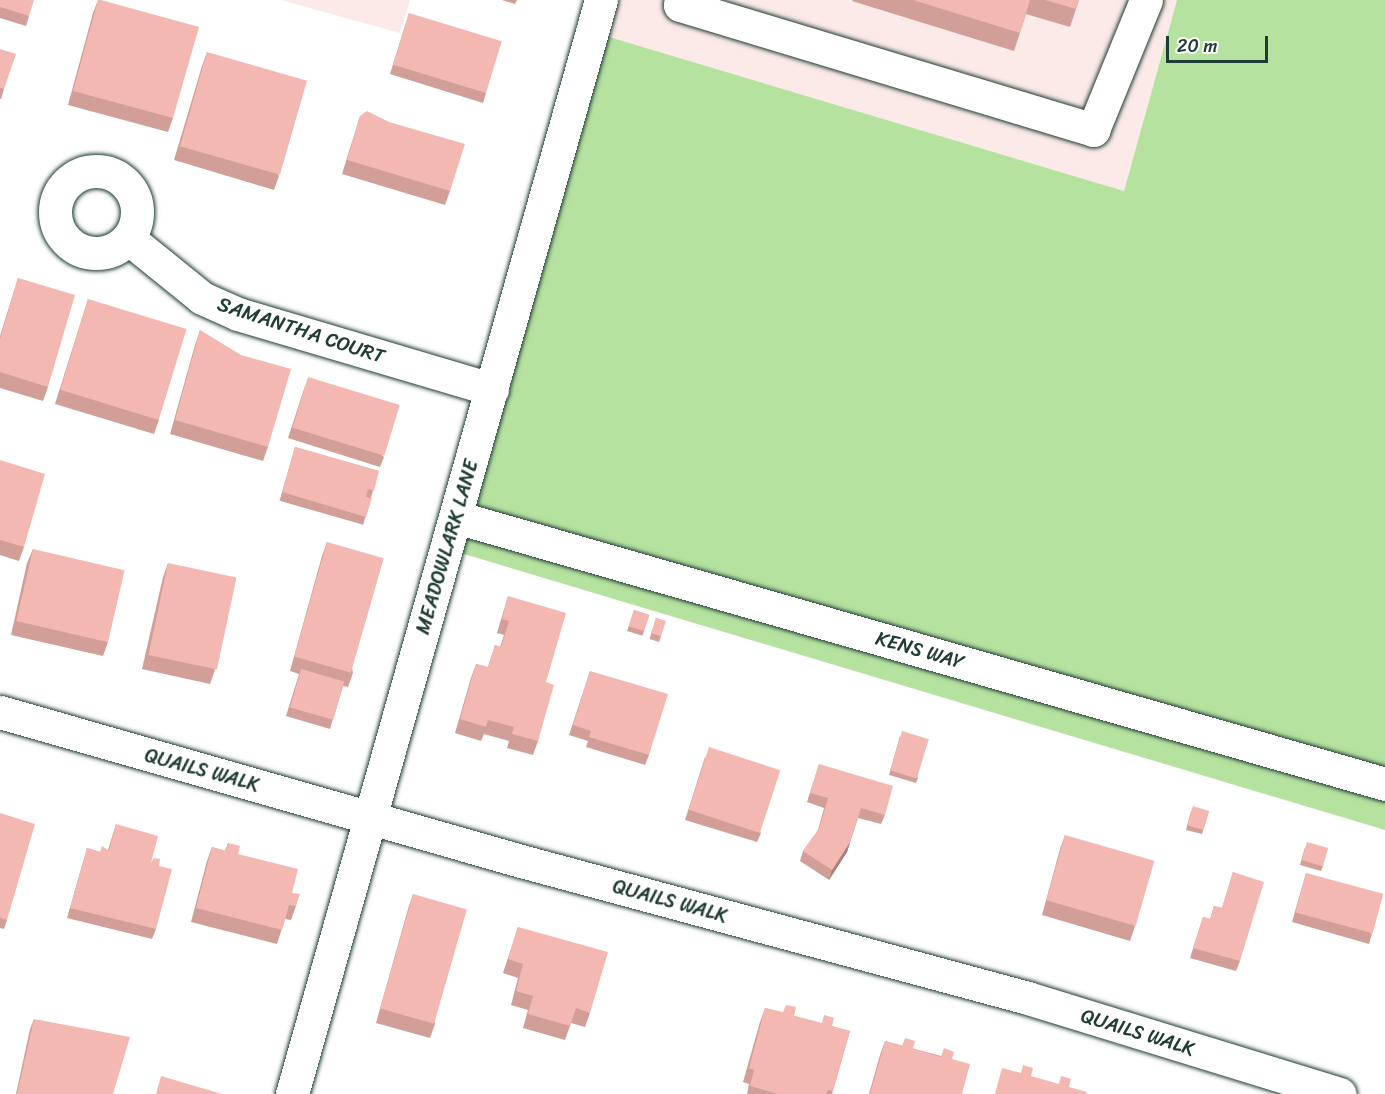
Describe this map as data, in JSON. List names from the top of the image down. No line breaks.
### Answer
{"streets":{"street":["SAMANTHA COURT","MEADOWLARK LANE","KENS WAY","QUAILS WALK"]},"crossings":[["SAMANTHA COURT","MEADOWLARK LANE"],["MEADOWLARK LANE","KENS WAY"],["MEADOWLARK LANE","QUAILS WALK"]],"scale_bar":"20 m"}
